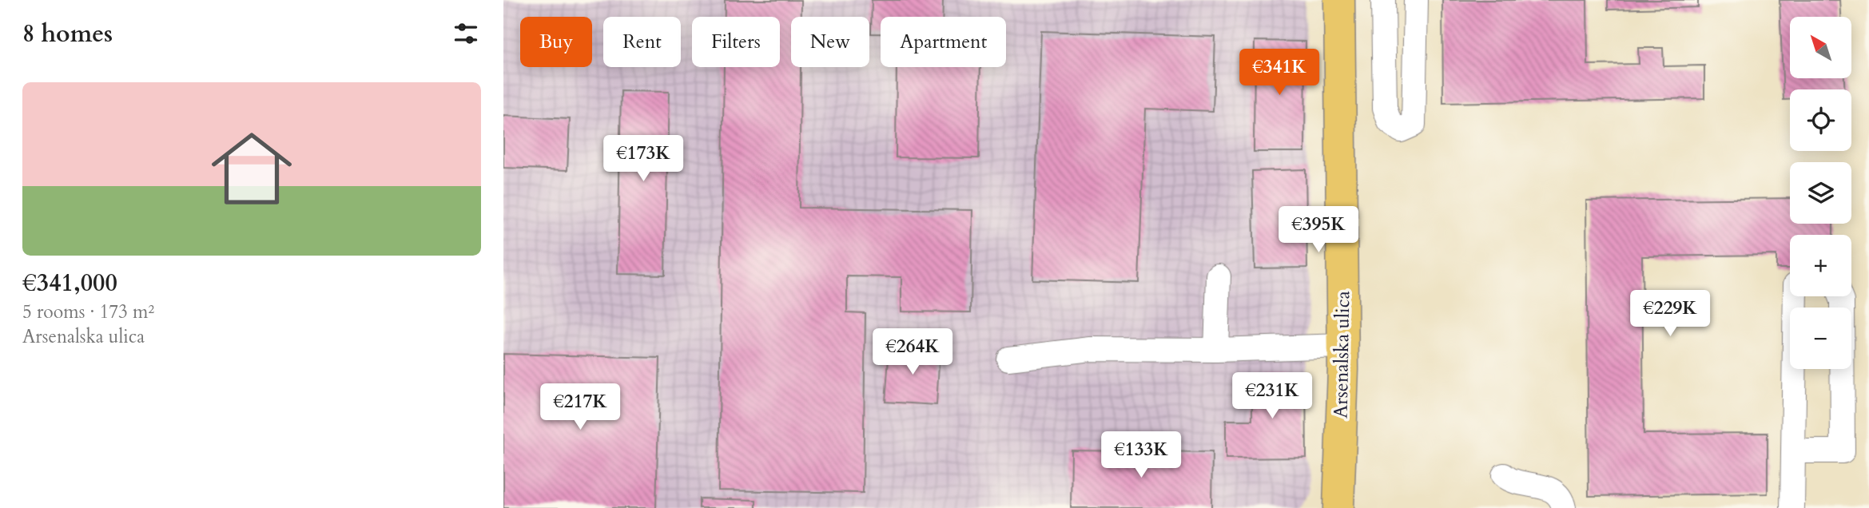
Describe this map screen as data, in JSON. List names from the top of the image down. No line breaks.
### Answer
{"streets":{"main road":["Arsenalska ulica"]},"north":"top left","page":{"heading":"8 homes","map_buttons":["+","−"],"chip":["Buy","Rent","Filters","New","Apartment"],"price":["€341K","€173K","€395K","€229K","€264K","€231K","€217K","€133K"],"list":[{"name":"€341,000","note":"5 rooms · 173 m² · Arsenalska ulica"}]}}
